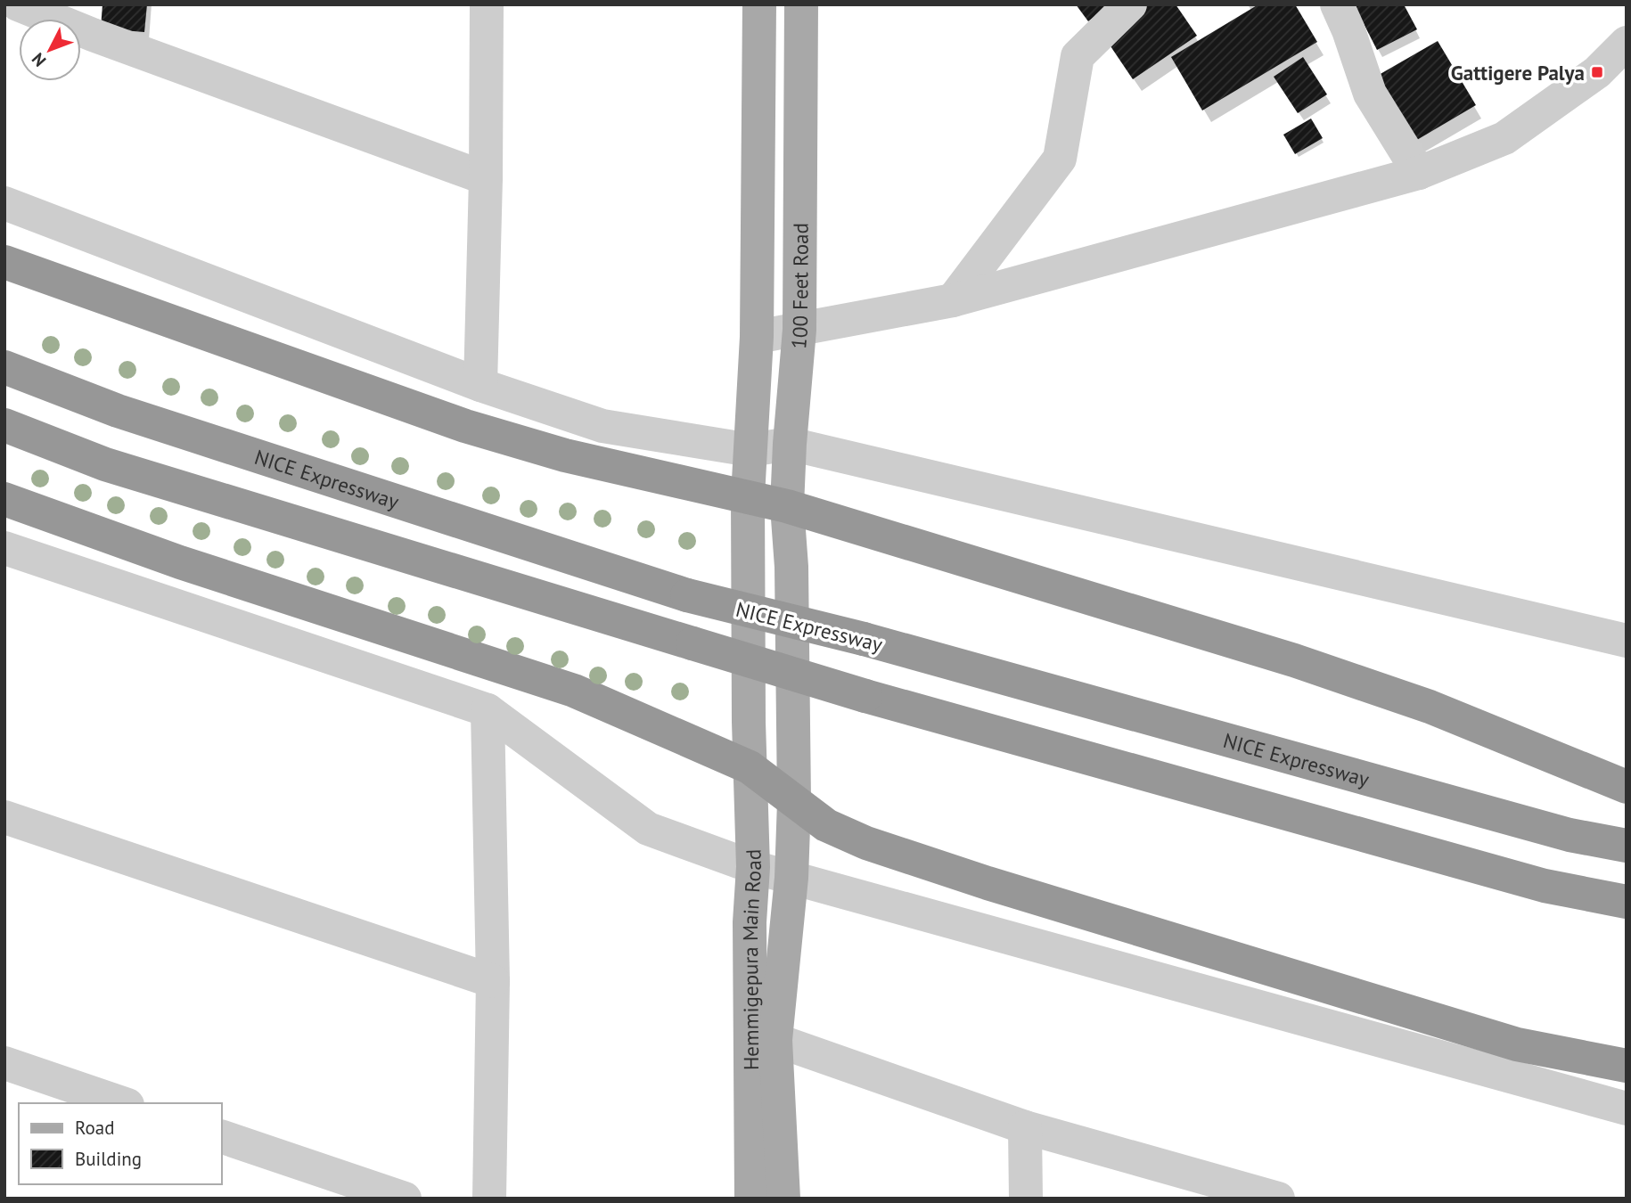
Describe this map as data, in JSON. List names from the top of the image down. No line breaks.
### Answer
{"streets":{"highway":["NICE Expressway"],"main road":["100 Feet Road","Hemmigepura Main Road"]},"crossings":[["100 Feet Road","Hemmigepura Main Road"]],"places":{"transit":["Gattigere Palya"]},"legend":["Road","Building"],"north":"bottom left"}
